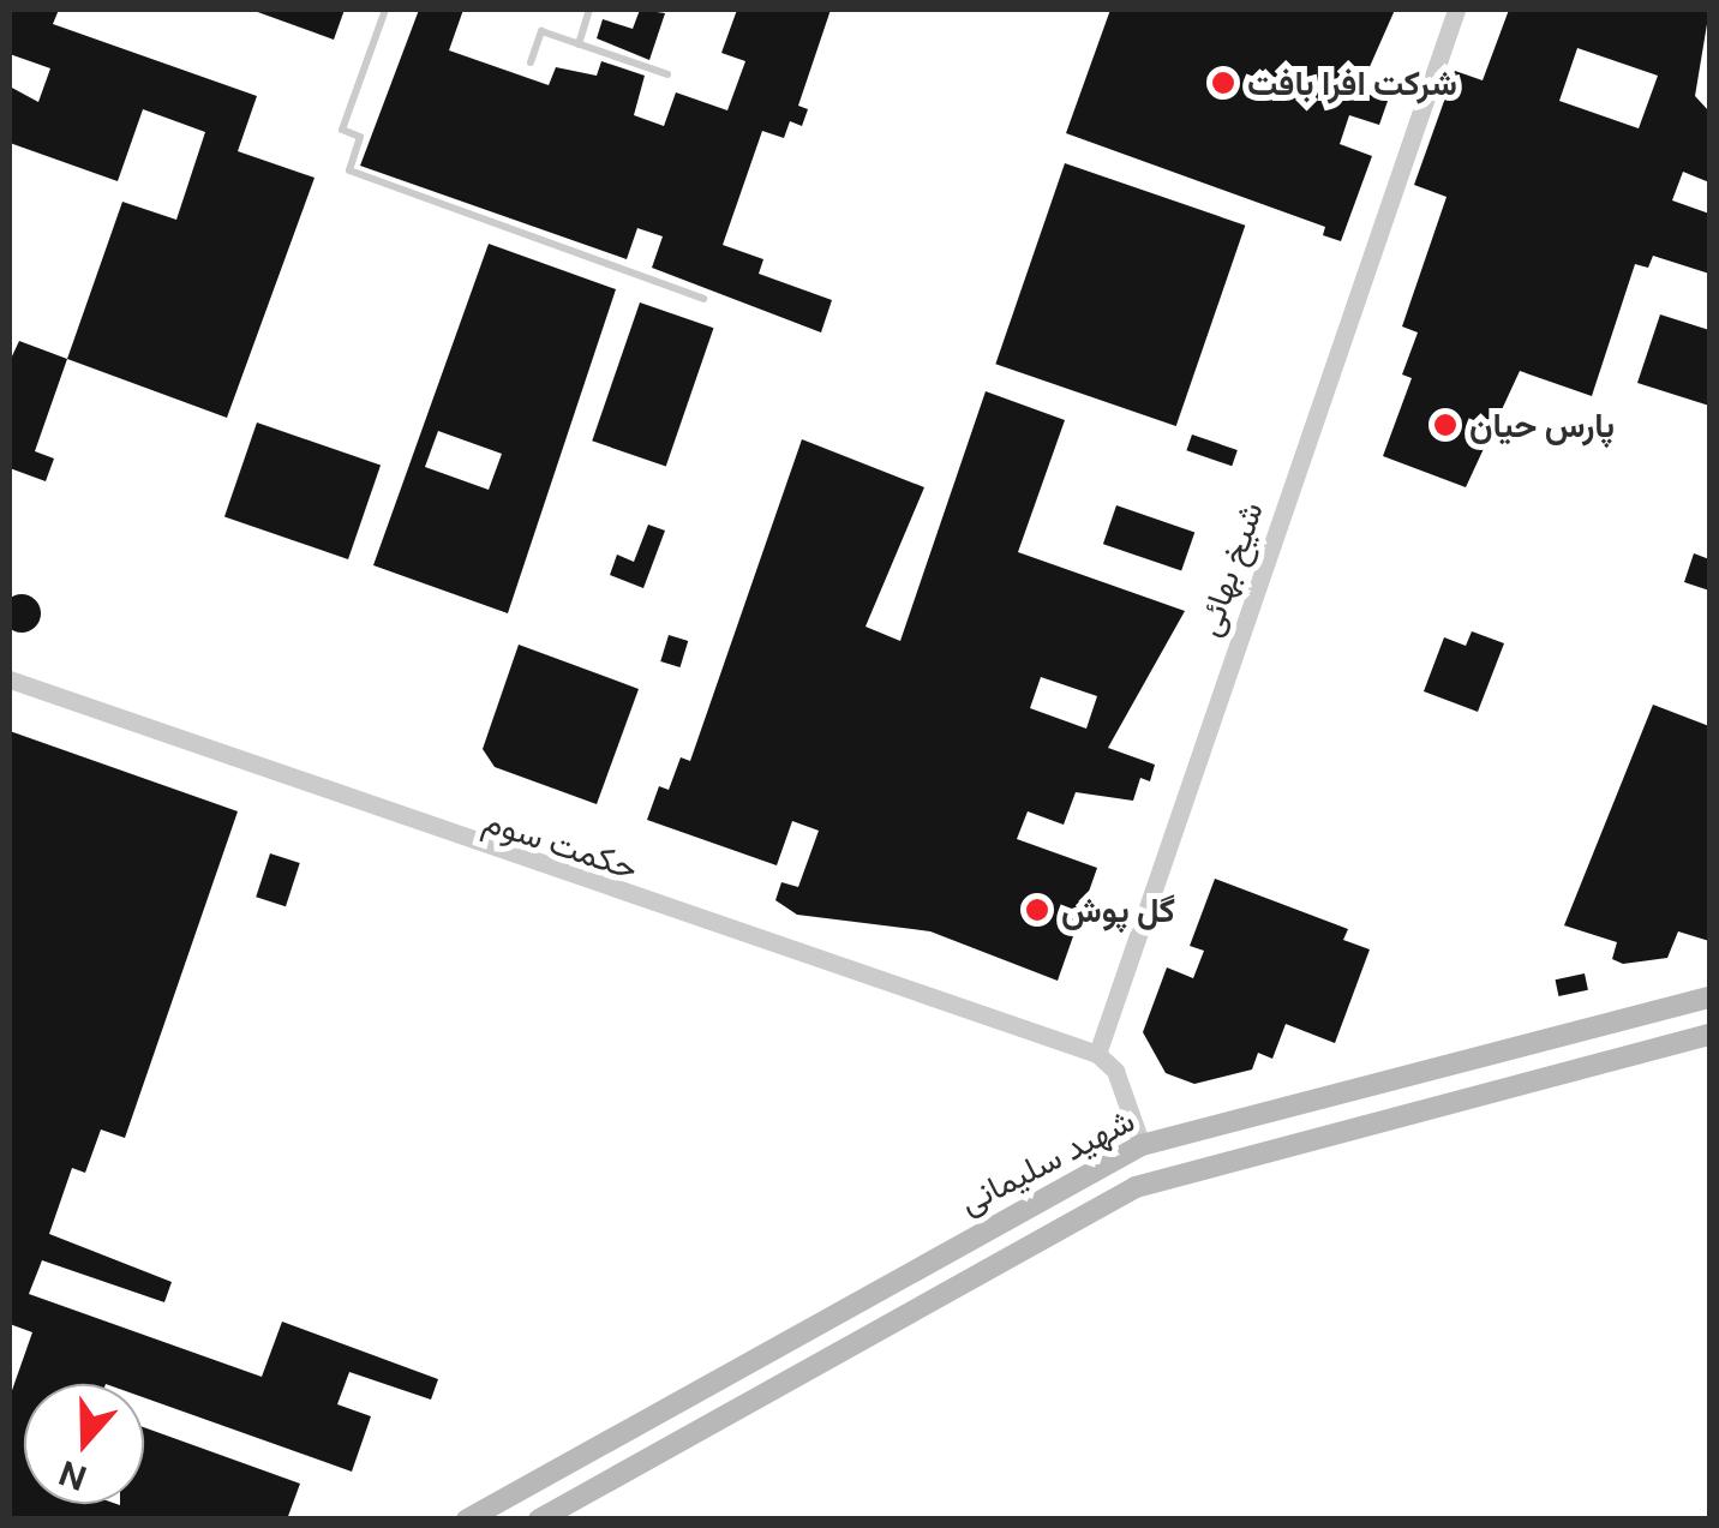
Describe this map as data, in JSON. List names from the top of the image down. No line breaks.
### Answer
{"streets":{"main road":["شهید سلیمانی"],"street":["شیخ بهائی","حکمت سوم"]},"crossings":[["شیخ بهائی","حکمت سوم"]],"places":["شرکت افرا بافت","پارس حیان","گل پوش"],"north":"bottom"}
